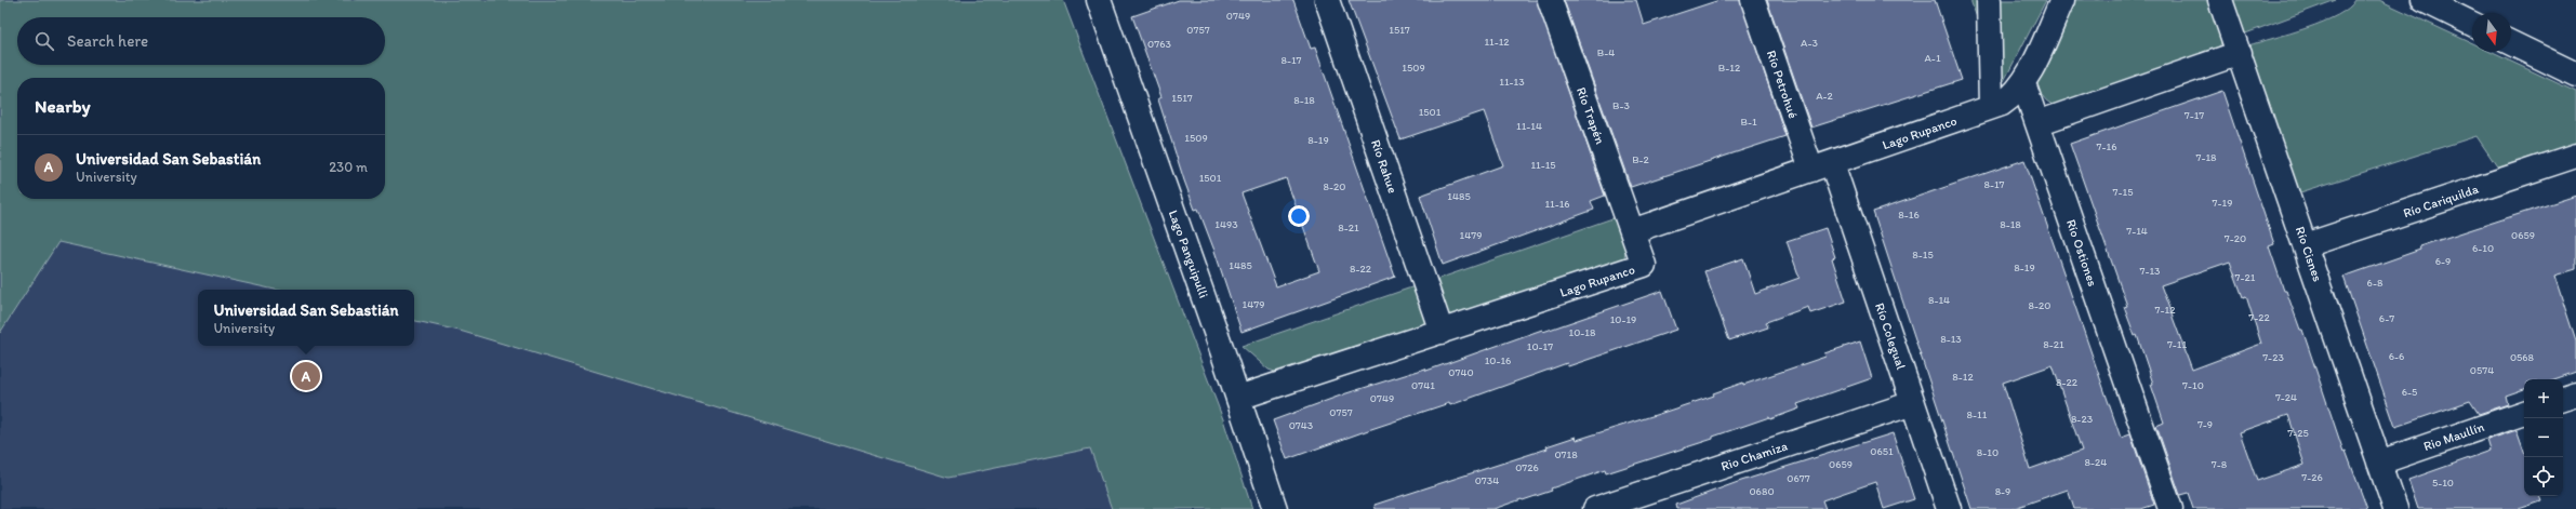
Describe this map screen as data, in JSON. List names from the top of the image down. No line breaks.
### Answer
{"streets":{"street":["Río Petrohué","Río Trapén","Lago Rupanco","Río Rahue","Río Cariquilda","Río Ostiones","Lago Panguipulli","Río Cisnes","Río Colegual","Rio Maullín","Rio Chamiza"]},"crossings":[["Río Petrohué","Lago Rupanco"],["Río Petrohué","Río Colegual"],["Río Trapén","Lago Rupanco"],["Lago Rupanco","Río Rahue"],["Lago Rupanco","Río Ostiones"],["Lago Rupanco","Lago Panguipulli"],["Lago Rupanco","Río Colegual"],["Río Cariquilda","Río Cisnes"],["Río Cisnes","Rio Maullín"],["Río Colegual","Rio Chamiza"]],"house_numbers":["0749","0757","1517","11-12","A-3","0763","B-4","A-1","8-17","1509","B-12","11-13","A-2","1517","8-18","B-3","1501","7-17","B-1","11-14","1509","8-19","7-16","7-18","B-2","11-15","1501","8-17","8-20","7-15","1485","7-19","11-16","8-16","1493","8-18","8-21","7-14","1479","0659","7-20","6-10","8-15","6-9","1485","8-19","8-22","7-13","7-21","6-8","8-14","1479","8-20","7-12","7-22","6-7","10-19","10-18","8-13","8-21","7-11","10-17","6-6","7-23","0568","10-16","0574","0740","8-12","8-22","0741","7-10","6-5","7-24","0749","0757","8-11","8-23","7-9","0743","7-25","0651","8-10","0718","8-24","0659","7-8","0726","7-26","0677","0734","5-10","0680","8-9"],"north":"bottom","page":{"search":"Search here","heading":"Nearby","list":[{"mark":"A","name":"Universidad San Sebastián","note":"University","value":"230 m"}],"popup":["Universidad San Sebastián","University"],"pins":"A","map_buttons":["+","−"]}}
